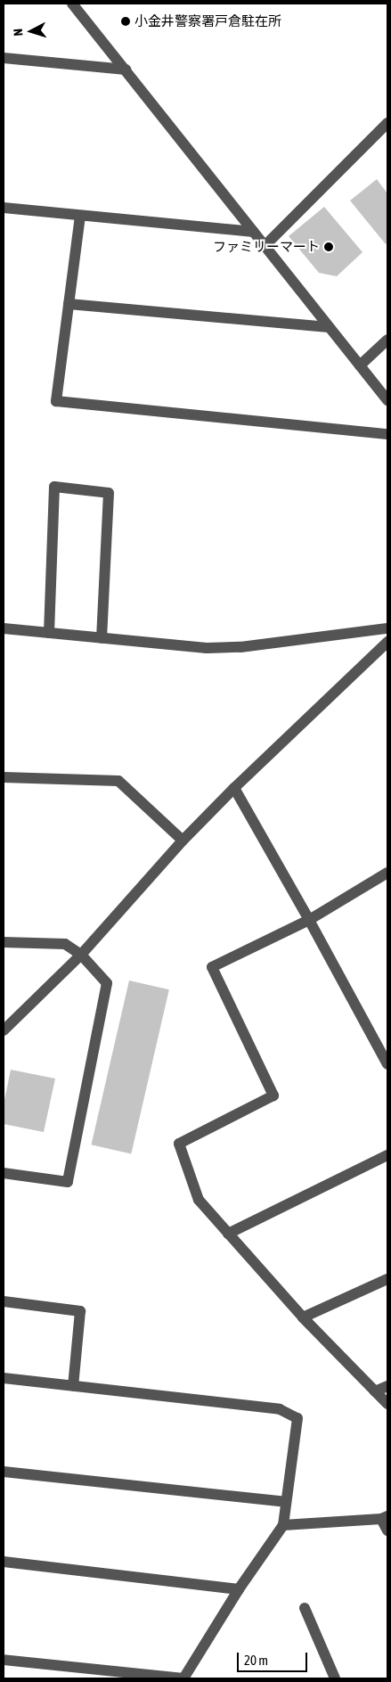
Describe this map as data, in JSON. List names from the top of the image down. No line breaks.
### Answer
{"places":["小金井警察署戸倉駐在所","ファミリーマート"],"scale_bar":"20 m","north":"left"}
